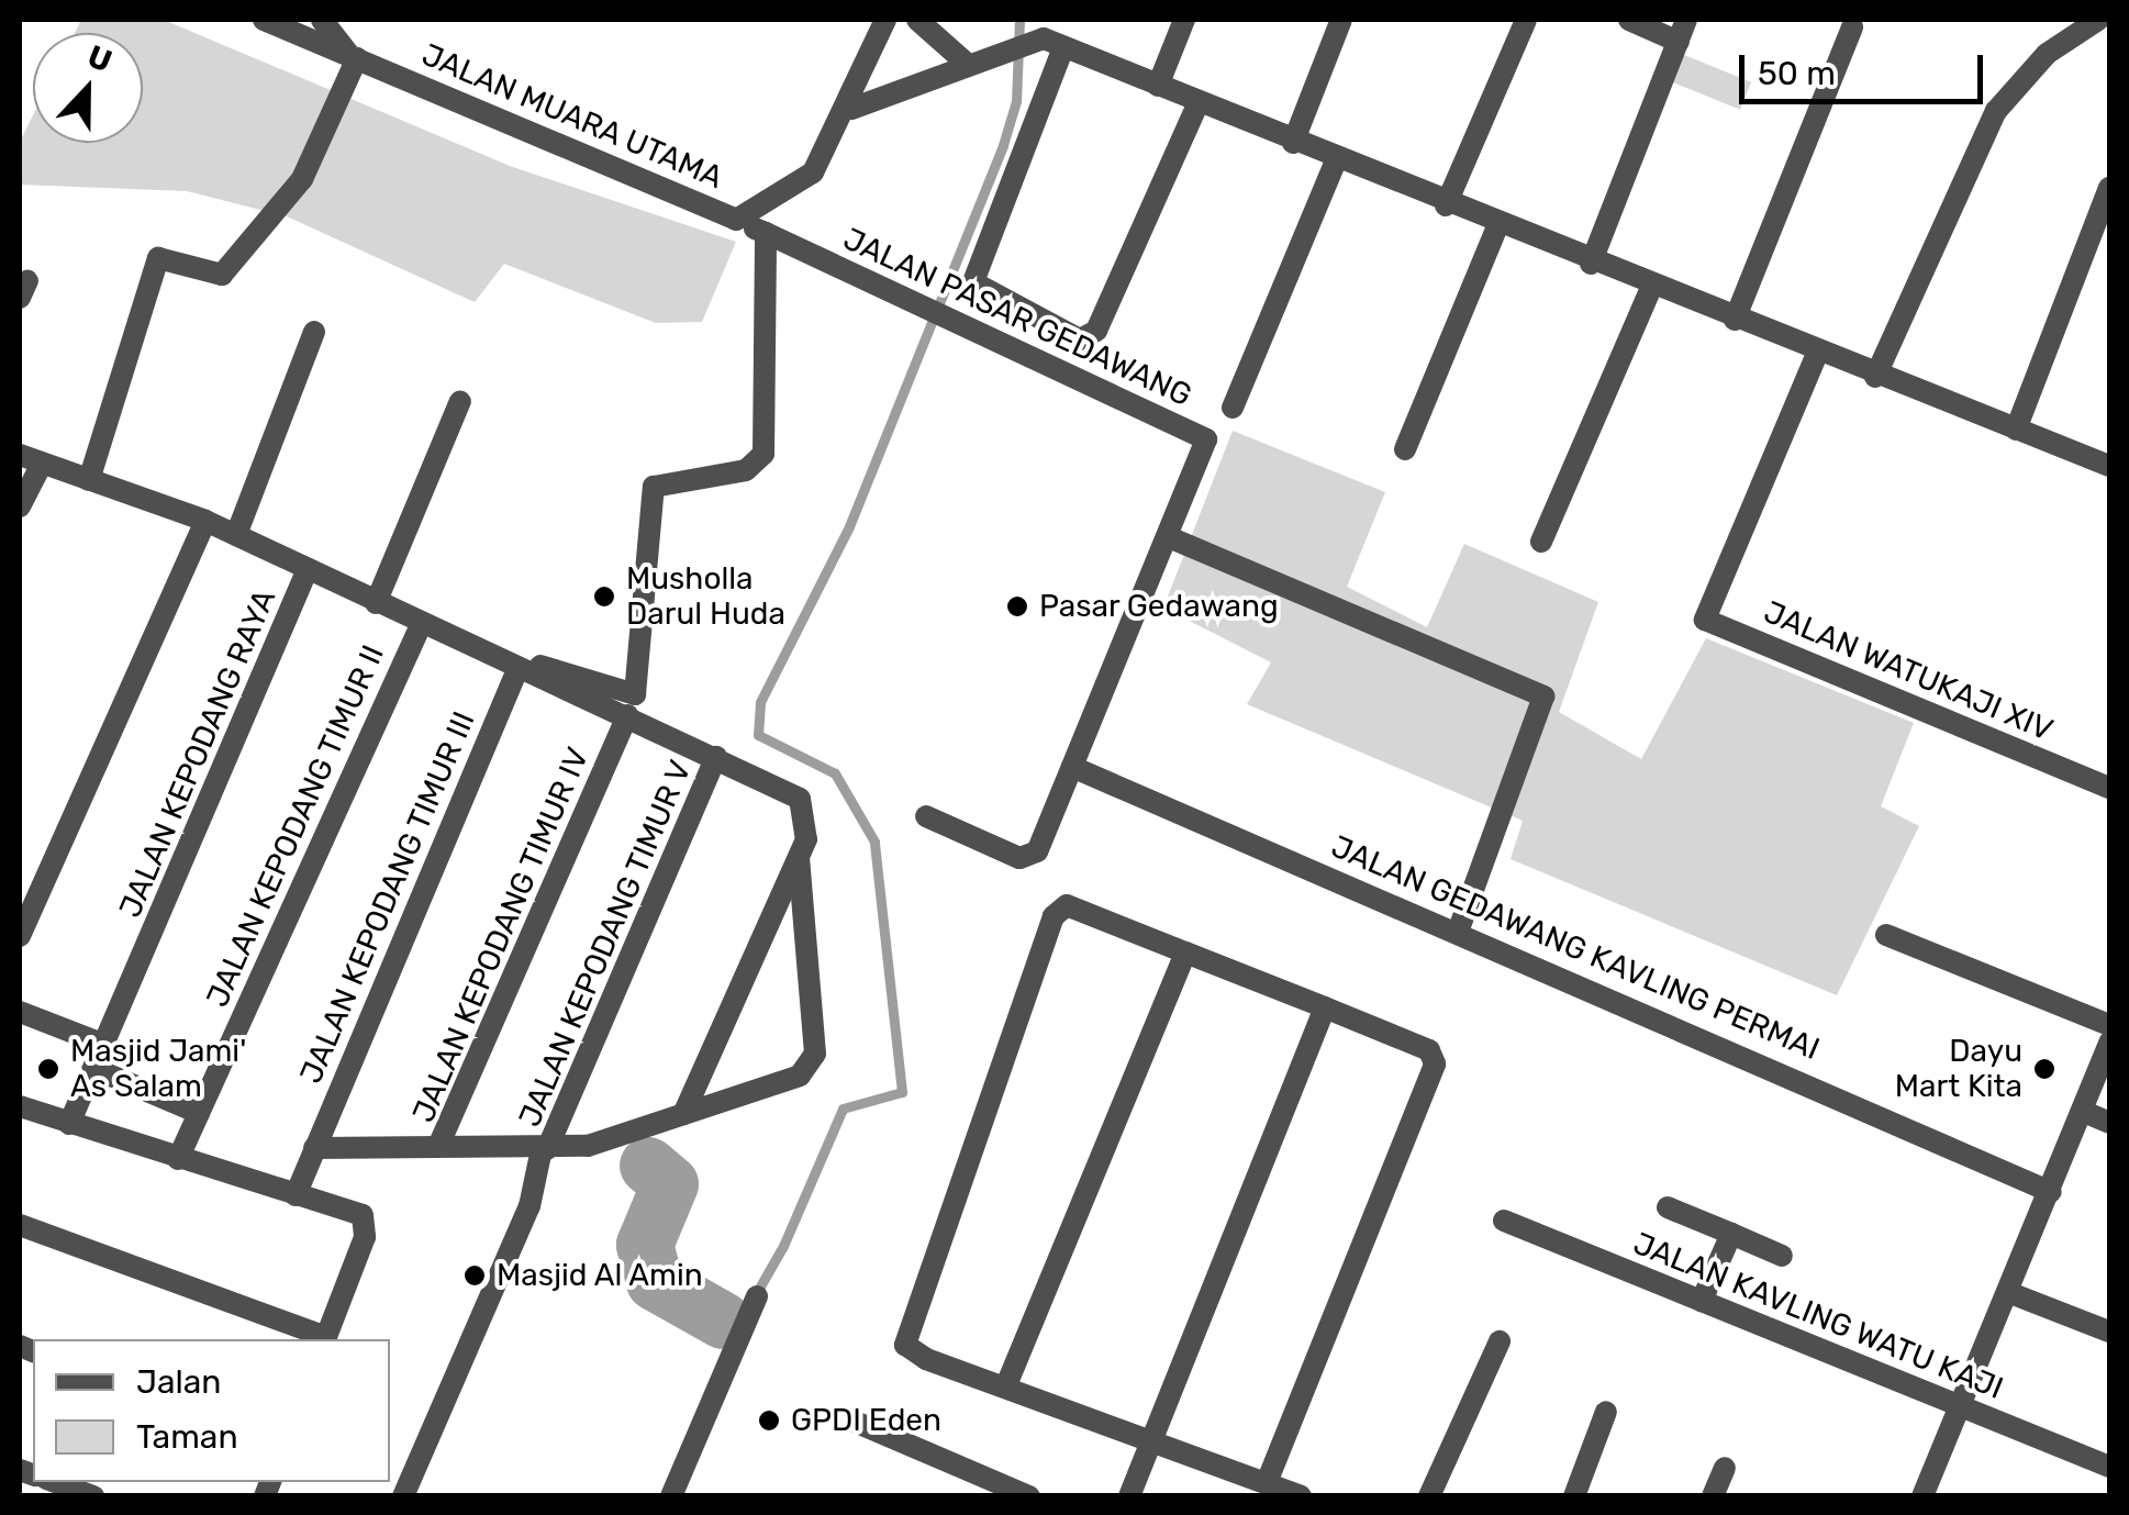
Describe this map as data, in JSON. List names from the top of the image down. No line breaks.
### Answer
{"streets":{"street":["JALAN MUARA UTAMA","JALAN PASAR GEDAWANG","JALAN WATUKAJI XIV","JALAN KEPODANG RAYA","JALAN KEPODANG TIMUR II","JALAN KEPODANG TIMUR III","JALAN KEPODANG TIMUR IV","JALAN KEPODANG TIMUR V","JALAN GEDAWANG KAVLING PERMAI","JALAN KAVLING WATU KAJI"]},"crossings":[["JALAN MUARA UTAMA","JALAN PASAR GEDAWANG"],["JALAN PASAR GEDAWANG","JALAN GEDAWANG KAVLING PERMAI"],["JALAN KEPODANG TIMUR IV","JALAN KEPODANG TIMUR V"]],"places":["Musholla Darul Huda","Pasar Gedawang","Masjid Jami' As Salam","Dayu Mart Kita","Masjid Al Amin","GPDI Eden"],"legend":["Jalan","Taman"],"scale_bar":"50 m","north":"top"}
